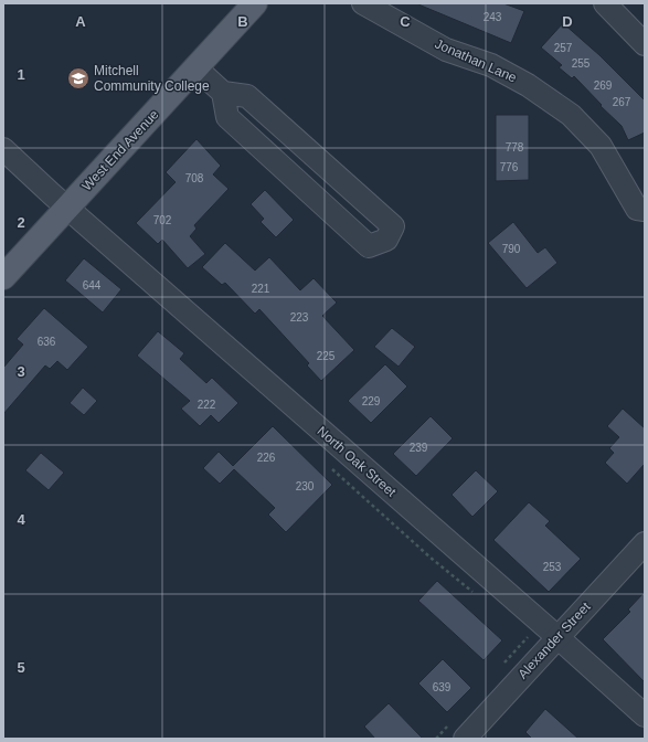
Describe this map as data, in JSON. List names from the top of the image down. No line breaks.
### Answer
{"streets":{"main road":["West End Avenue"],"street":["Jonathan Lane","North Oak Street","Alexander Street"]},"crossings":[["West End Avenue","North Oak Street"],["North Oak Street","Alexander Street"]],"places":{"school or university":["Mitchell Community College"]},"house_numbers":["243","257","255","269","267","778","776","708","702","790","644","221","223","636","225","229","222","239","226","230","253","639"],"grid":{"columns":["A","B","C","D"],"rows":["1","2","3","4","5"]}}
